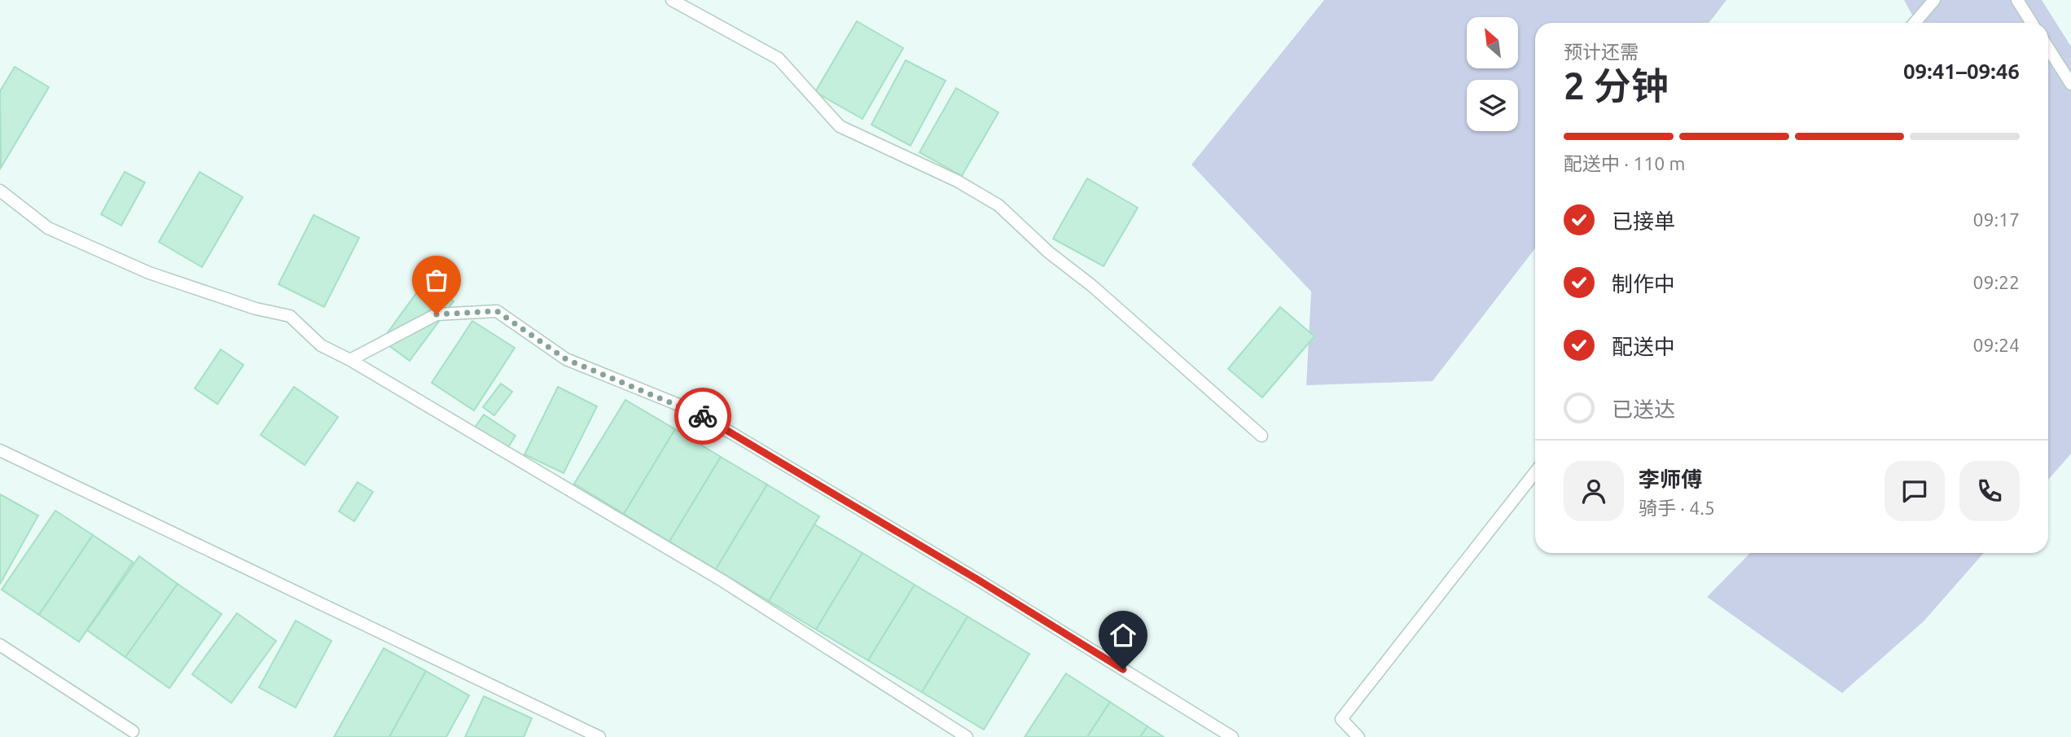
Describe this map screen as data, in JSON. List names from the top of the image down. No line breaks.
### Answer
{"north":"top left","page":{"heading":["2 分钟","预计还需","09:41–09:46"],"panel":["李师傅","骑手 · 4.5"],"bar":"配送中 · 110 m","list":[["已接单","09:17"],["制作中","09:22"],["配送中","09:24"],"已送达"]}}
